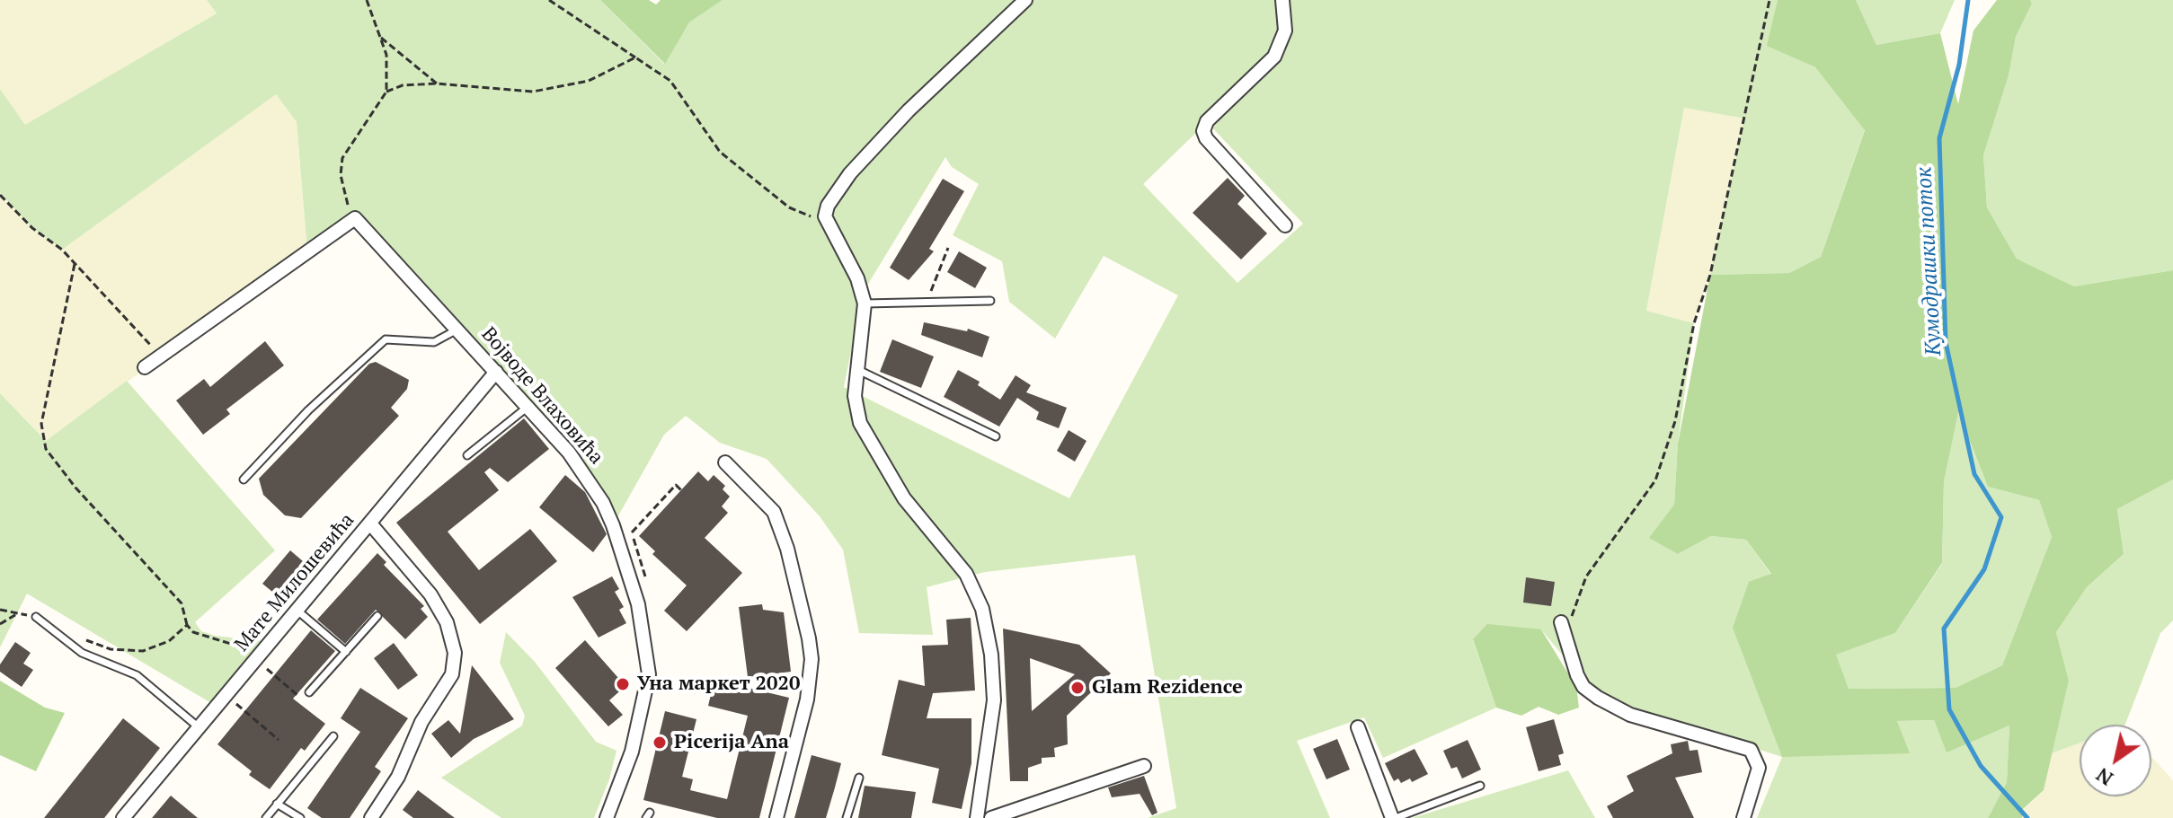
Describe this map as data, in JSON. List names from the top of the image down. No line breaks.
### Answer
{"streets":{"street":["Војводе Влаховића","Мате Милошевића"]},"crossings":[["Војводе Влаховића","Мате Милошевића"]],"water":["Кумодрашки поток"],"places":["Уна маркет 2020","Glam Rezidence","Picerija Ana"],"north":"bottom left"}
